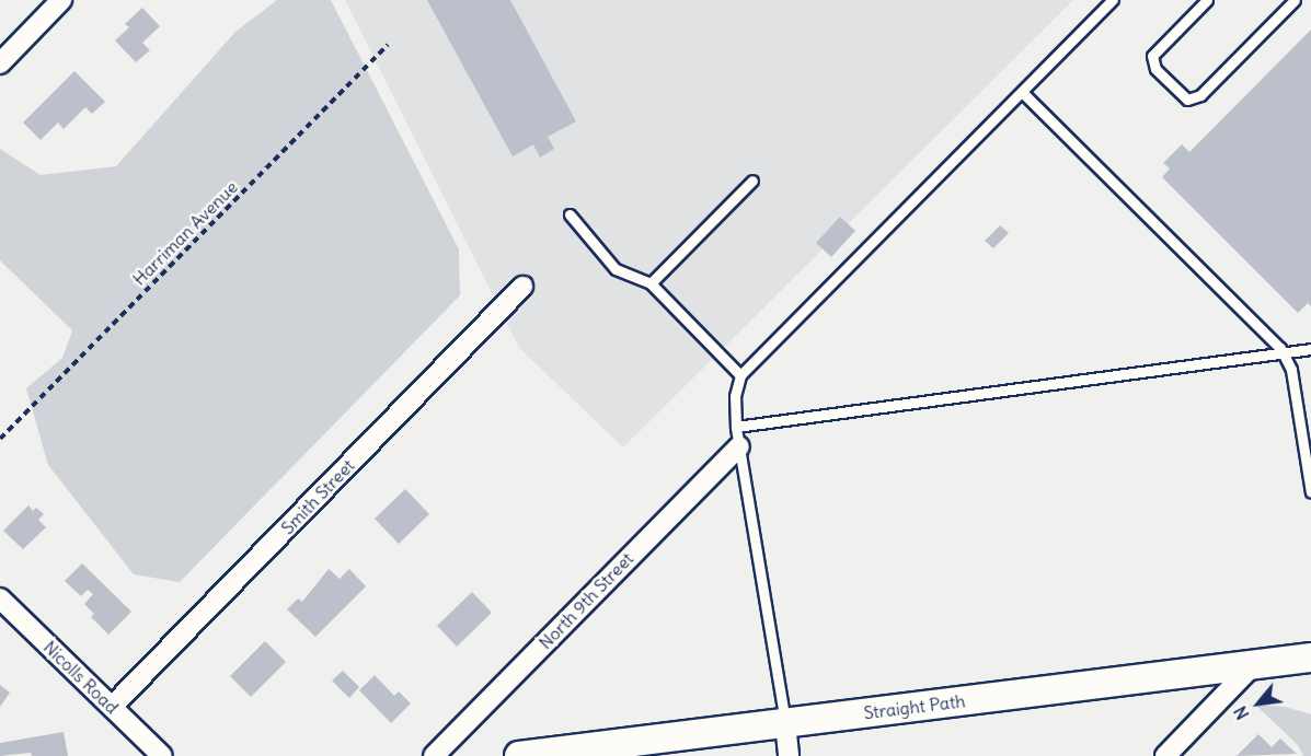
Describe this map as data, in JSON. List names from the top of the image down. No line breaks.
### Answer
{"streets":{"main road":["Straight Path"],"street":["Smith Street","North 9th Street","Nicolls Road"],"path":["Harriman Avenue"]},"crossings":[["Smith Street","Nicolls Road"]],"north":"bottom left"}
